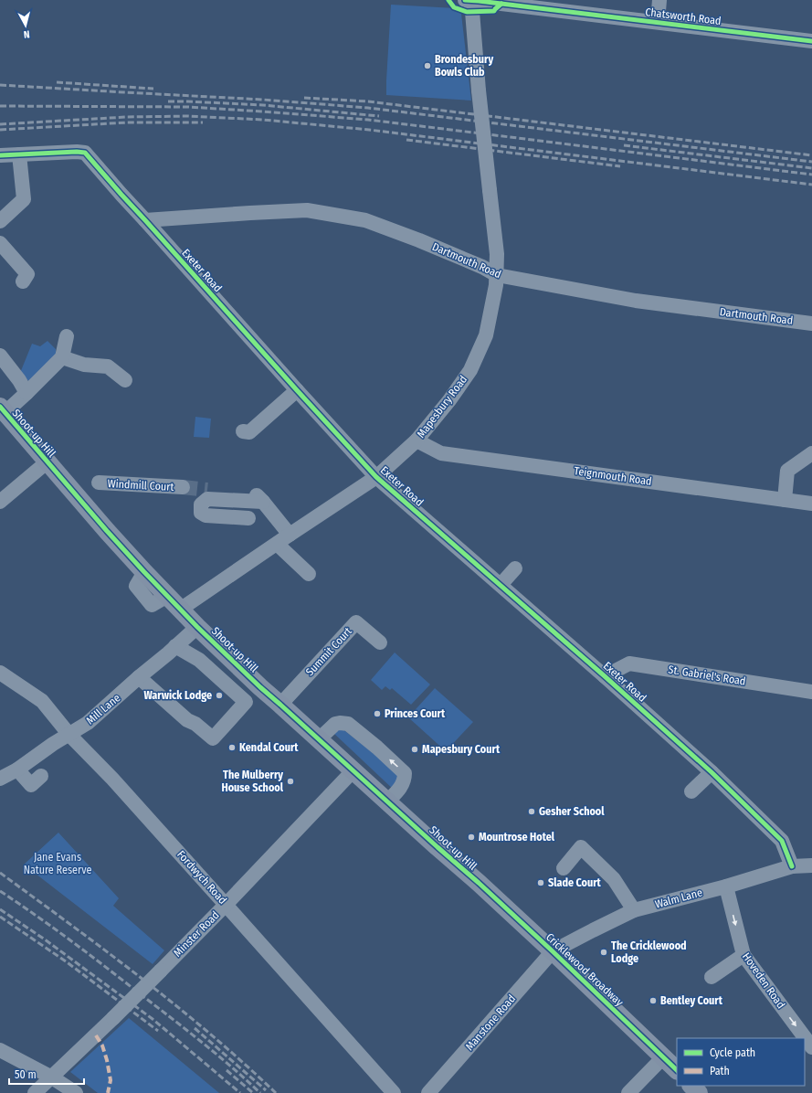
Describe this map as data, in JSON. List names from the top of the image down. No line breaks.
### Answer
{"streets":{"main road":["Shoot-up Hill","Cricklewood Broadway"],"street":["Chatsworth Road","Dartmouth Road","Exeter Road","Mapesbury Road","Teignmouth Road","Windmill Court","Summit Court","St. Gabriel's Road","Mill Lane","Fordwych Road","Walm Lane","Minster Road","Hoveden Road","Manstone Road"]},"crossings":[["Chatsworth Road","Mapesbury Road"],["Dartmouth Road","Exeter Road"],["Dartmouth Road","Mapesbury Road"],["Exeter Road","Mapesbury Road"],["Exeter Road","St. Gabriel's Road"],["Exeter Road","Walm Lane"],["Mapesbury Road","Shoot-up Hill"],["Mapesbury Road","Teignmouth Road"],["Shoot-up Hill","Summit Court"],["Shoot-up Hill","Mill Lane"],["Shoot-up Hill","Minster Road"],["Shoot-up Hill","Cricklewood Broadway"],["Mill Lane","Fordwych Road"],["Fordwych Road","Minster Road"],["Walm Lane","Cricklewood Broadway"],["Walm Lane","Hoveden Road"],["Walm Lane","Manstone Road"],["Cricklewood Broadway","Manstone Road"]],"one_way":["Hoveden Road"],"parks":["Jane Evans Nature Reserve"],"places":["Brondesbury Bowls Club","Warwick Lodge","Princes Court","Kendal Court","Mapesbury Court","The Mulberry House School","Gesher School","Mountrose Hotel","Slade Court","The Cricklewood Lodge","Bentley Court"],"legend":["Cycle path","Path"],"scale_bar":"50 m","north":"bottom"}
